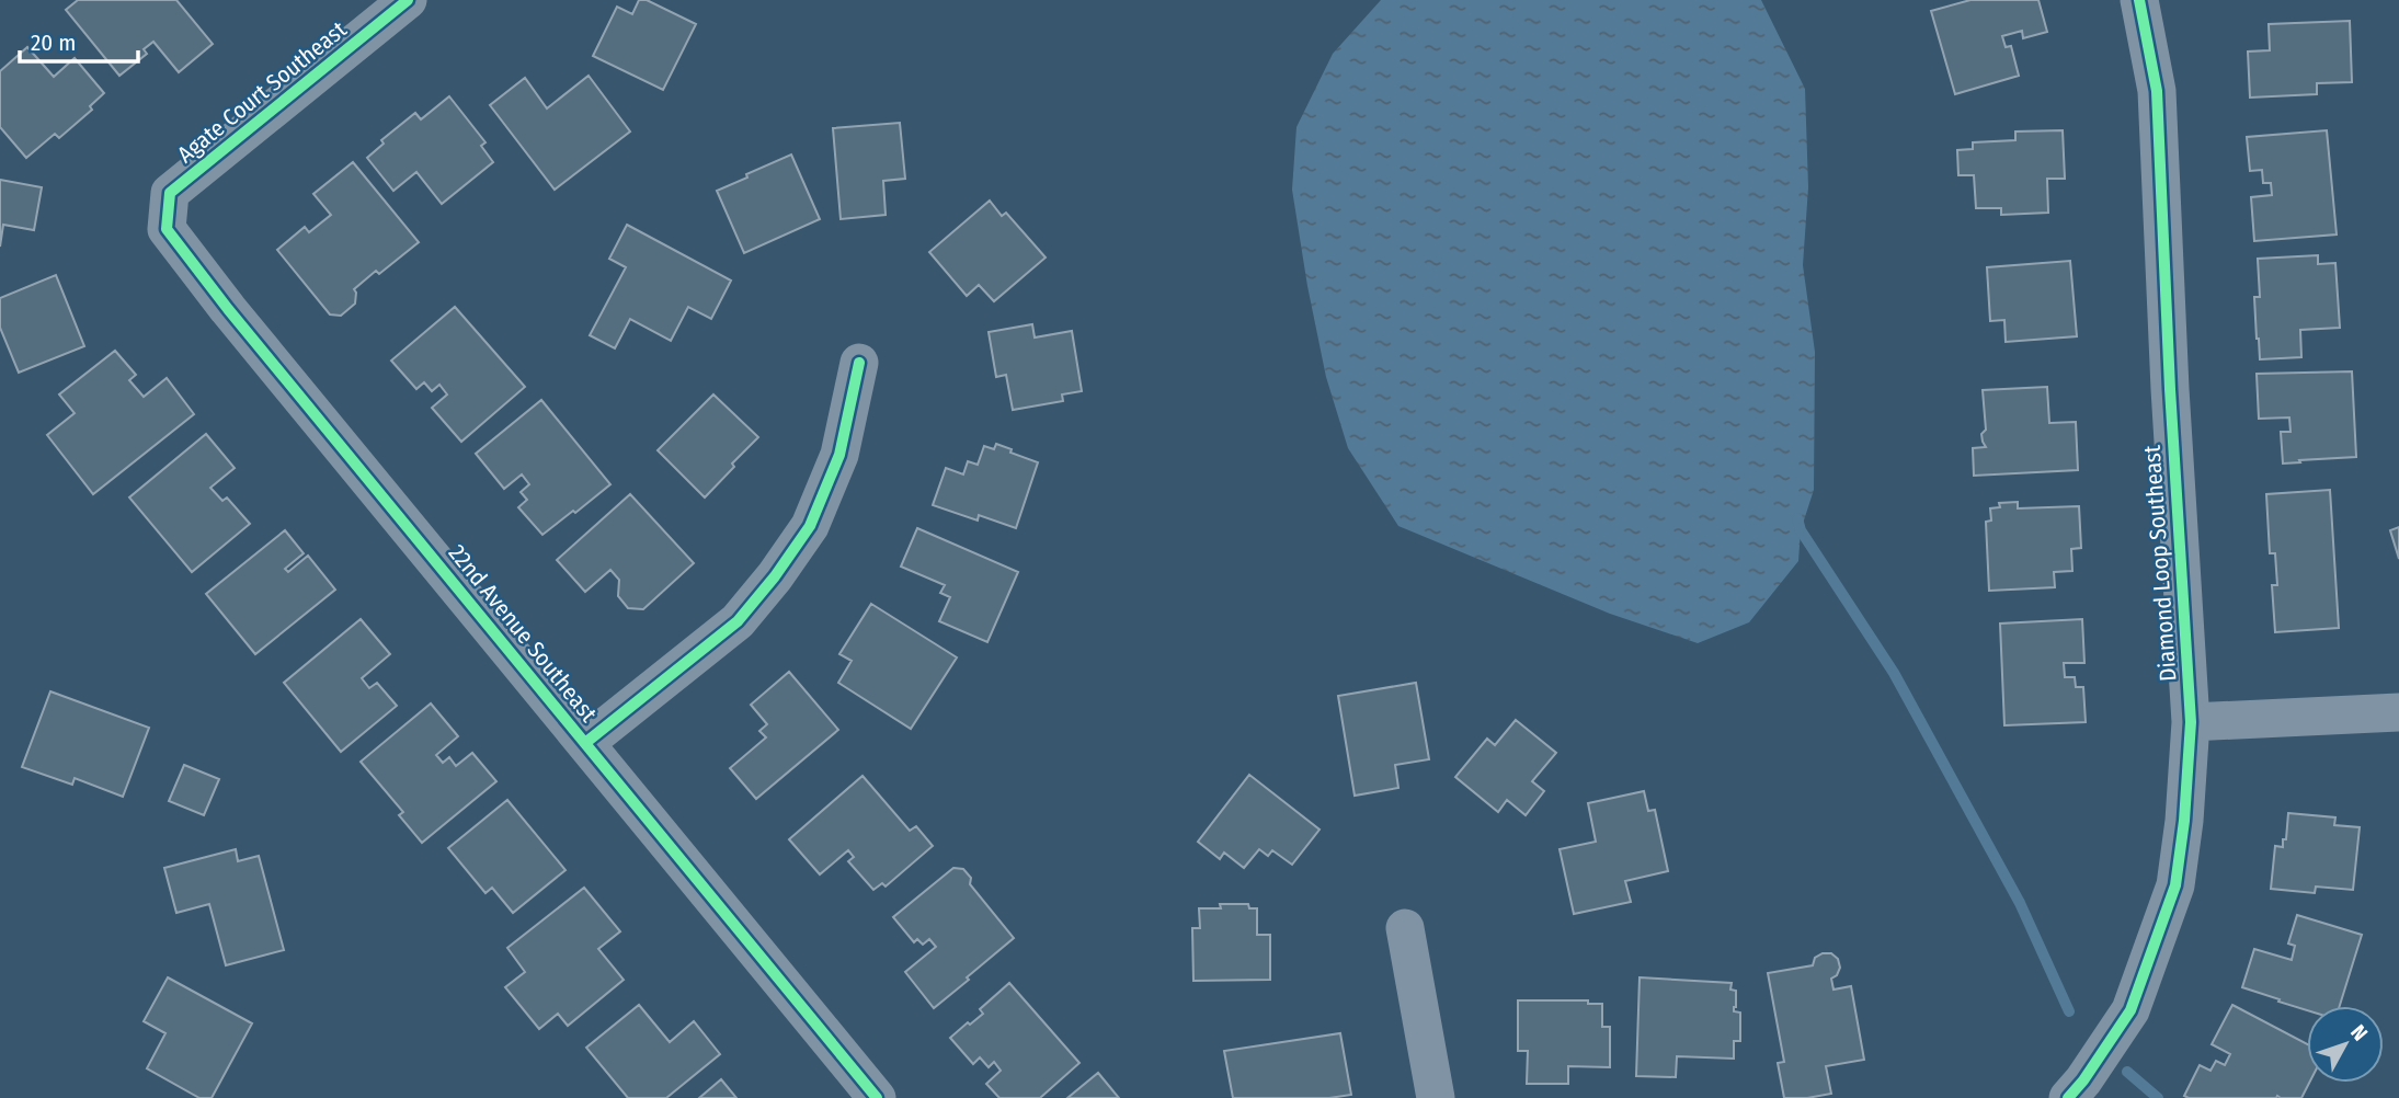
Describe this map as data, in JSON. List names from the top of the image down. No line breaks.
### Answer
{"streets":{"street":["Agate Court Southeast","Diamond Loop Southeast","22nd Avenue Southeast"]},"crossings":[["Agate Court Southeast","22nd Avenue Southeast"]],"scale_bar":"20 m","north":"top right"}
